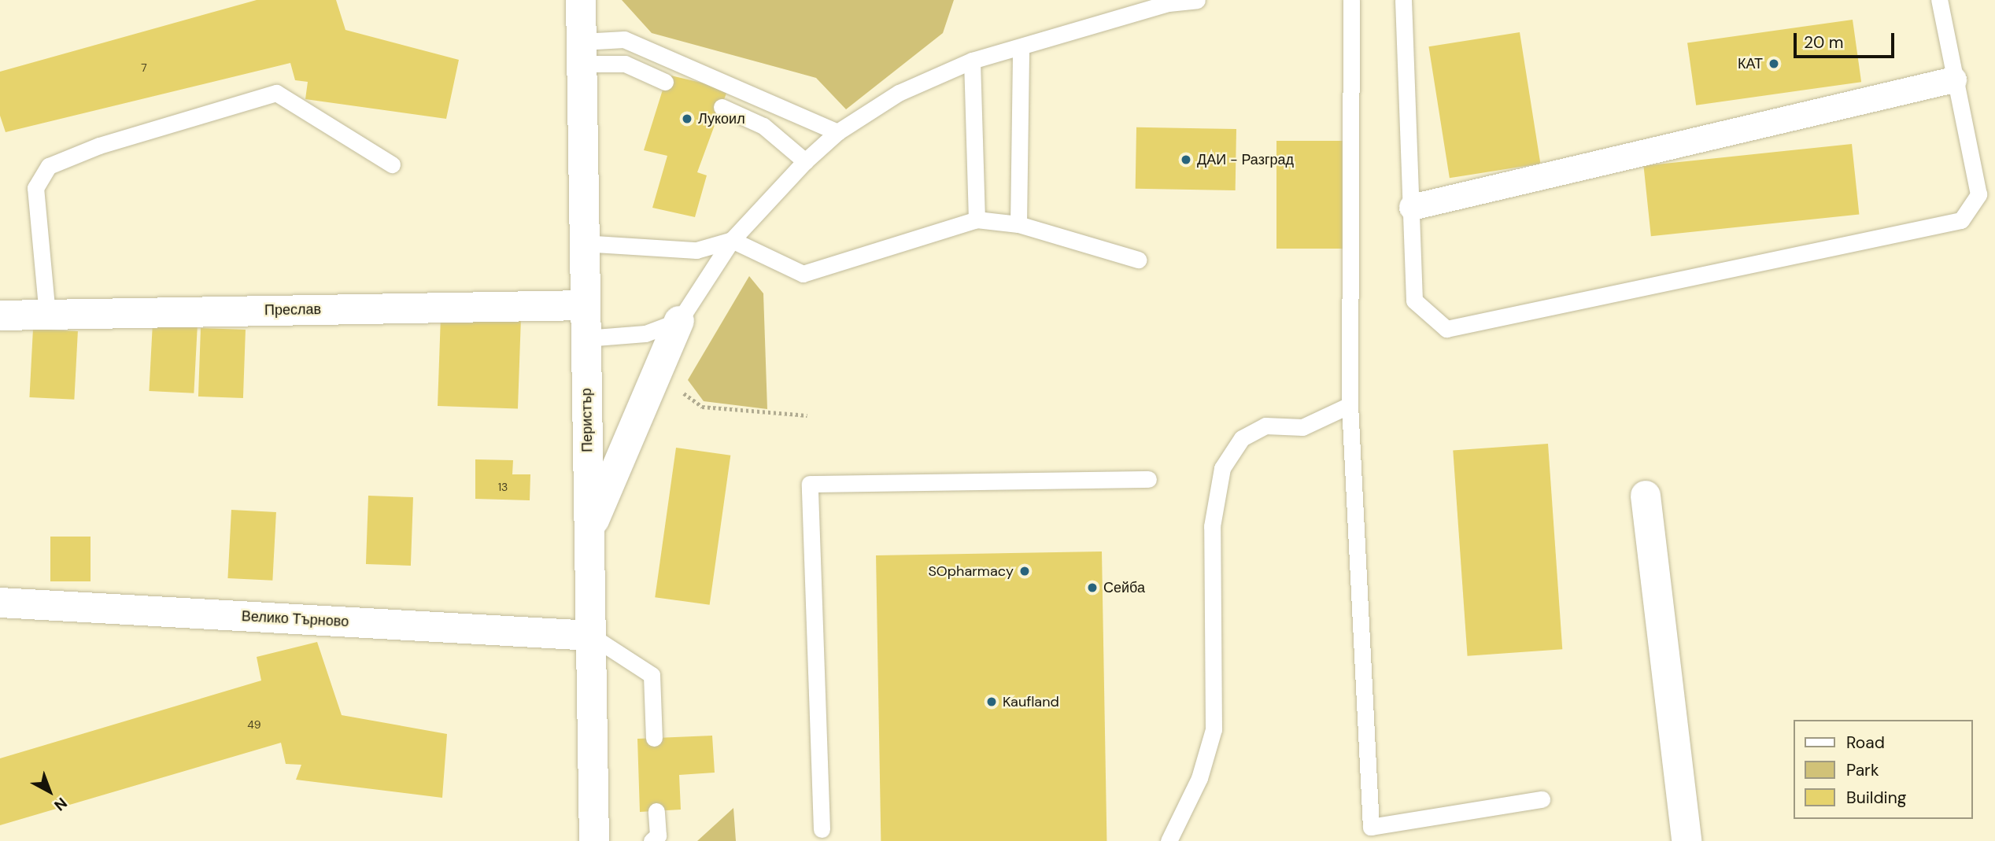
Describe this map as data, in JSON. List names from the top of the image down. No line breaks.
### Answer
{"streets":{"street":["Преслав","Перистър","Велико Търново"]},"crossings":[["Преслав","Перистър"],["Перистър","Велико Търново"]],"places":["КАТ","Лукоил","ДАИ - Разград","SOpharmacy","Сейба","Kaufland"],"house_numbers":["7","13","49"],"legend":["Road","Park","Building"],"scale_bar":"20 m","north":"bottom right"}
